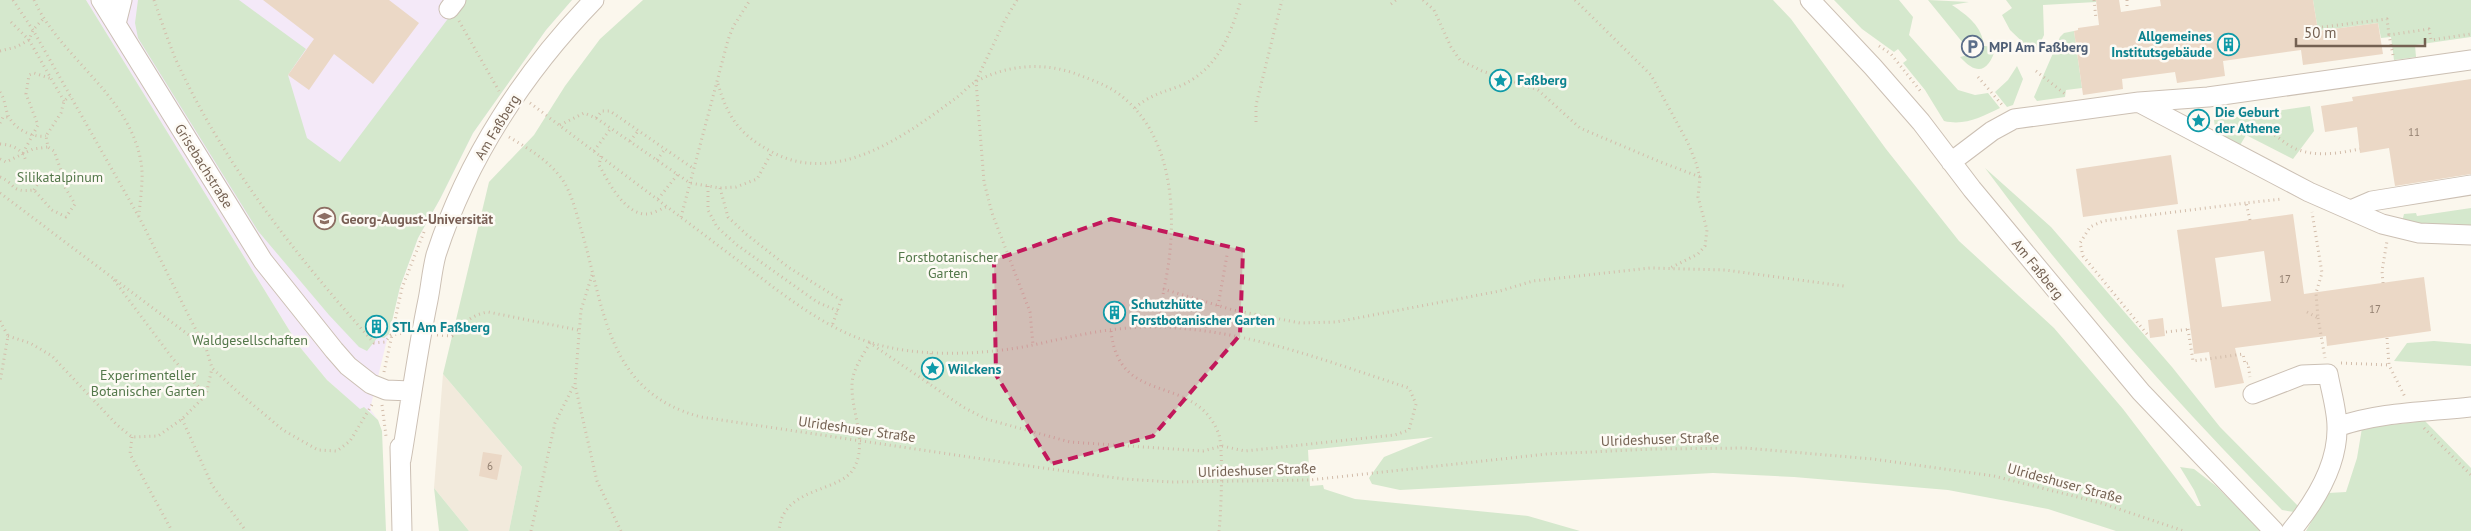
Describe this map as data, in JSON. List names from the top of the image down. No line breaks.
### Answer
{"streets":{"street":["Am Faßberg","Grisebachstraße"],"path":["Ulrideshuser Straße"]},"crossings":[["Am Faßberg","Grisebachstraße"],["Am Faßberg","Ulrideshuser Straße"]],"parks":["Silikatalpinum","Forstbotanischer Garten","Waldgesellschaften","Experimenteller Botanischer Garten"],"places":{"building":["Allgemeines Institutsgebäude","Schutzhütte Forstbotanischer Garten","STL Am Faßberg"],"parking":["MPI Am Faßberg"],"place":["Faßberg","Die Geburt der Athene","Wilckens"],"school or university":["Georg-August-Universität"]},"house_numbers":["11","17","17","6"],"scale_bar":"50 m"}
